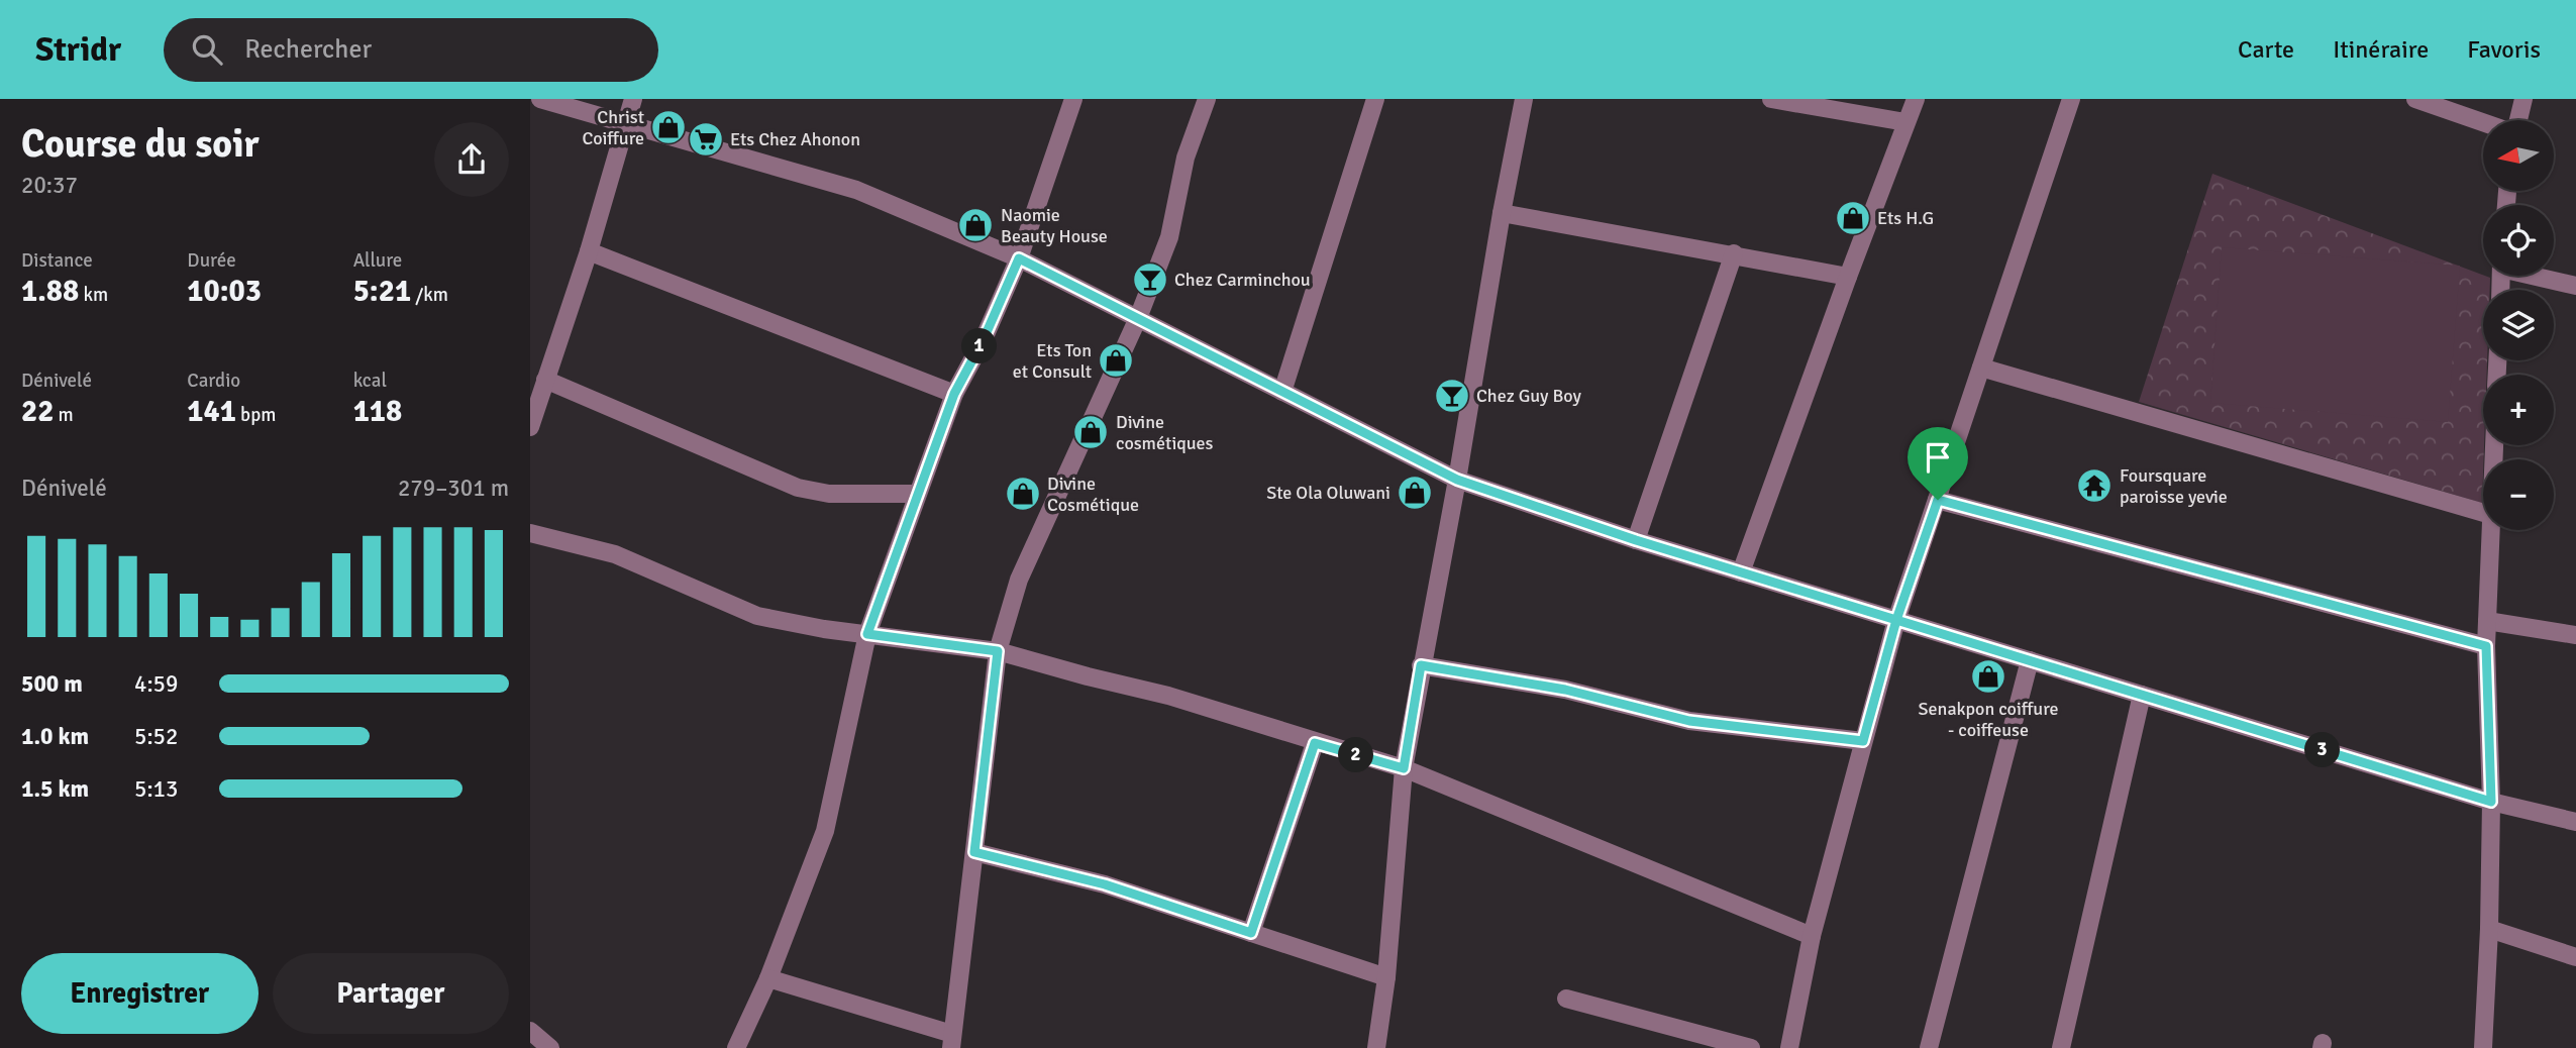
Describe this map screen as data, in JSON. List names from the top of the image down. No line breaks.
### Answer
{"places":{"shop":["Christ Coiffure","Ets H.G","Naomie Beauty House","Ets Ton et Consult","Divine cosmétiques","Ste Ola Oluwani","Divine Cosmétique","Senakpon coiffure - coiffeuse"],"supermarket":["Ets Chez Ahonon"],"bar":["Chez Carminchou","Chez Guy Boy"],"temple":["Foursquare paroisse yevie"]},"north":"left","page":{"header":"Stridr","search":"Rechercher","nav":["Carte","Itinéraire","Favoris"],"heading":["Course du soir","20:37"],"map_buttons":["+","−"],"stats":[["Distance","1.88 km"],["Durée","10:03"],["Allure","5:21 /km"],["Dénivelé","22 m"],["Cardio","141 bpm"],["kcal","118"]],"pins":["1","3","2"],"chart":["Dénivelé","279–301 m"],"list":[{"name":"500 m","note":"4:59"},{"name":"1.0 km","note":"5:52"},{"name":"1.5 km","note":"5:13"}],"buttons":["Enregistrer","Partager"]}}
